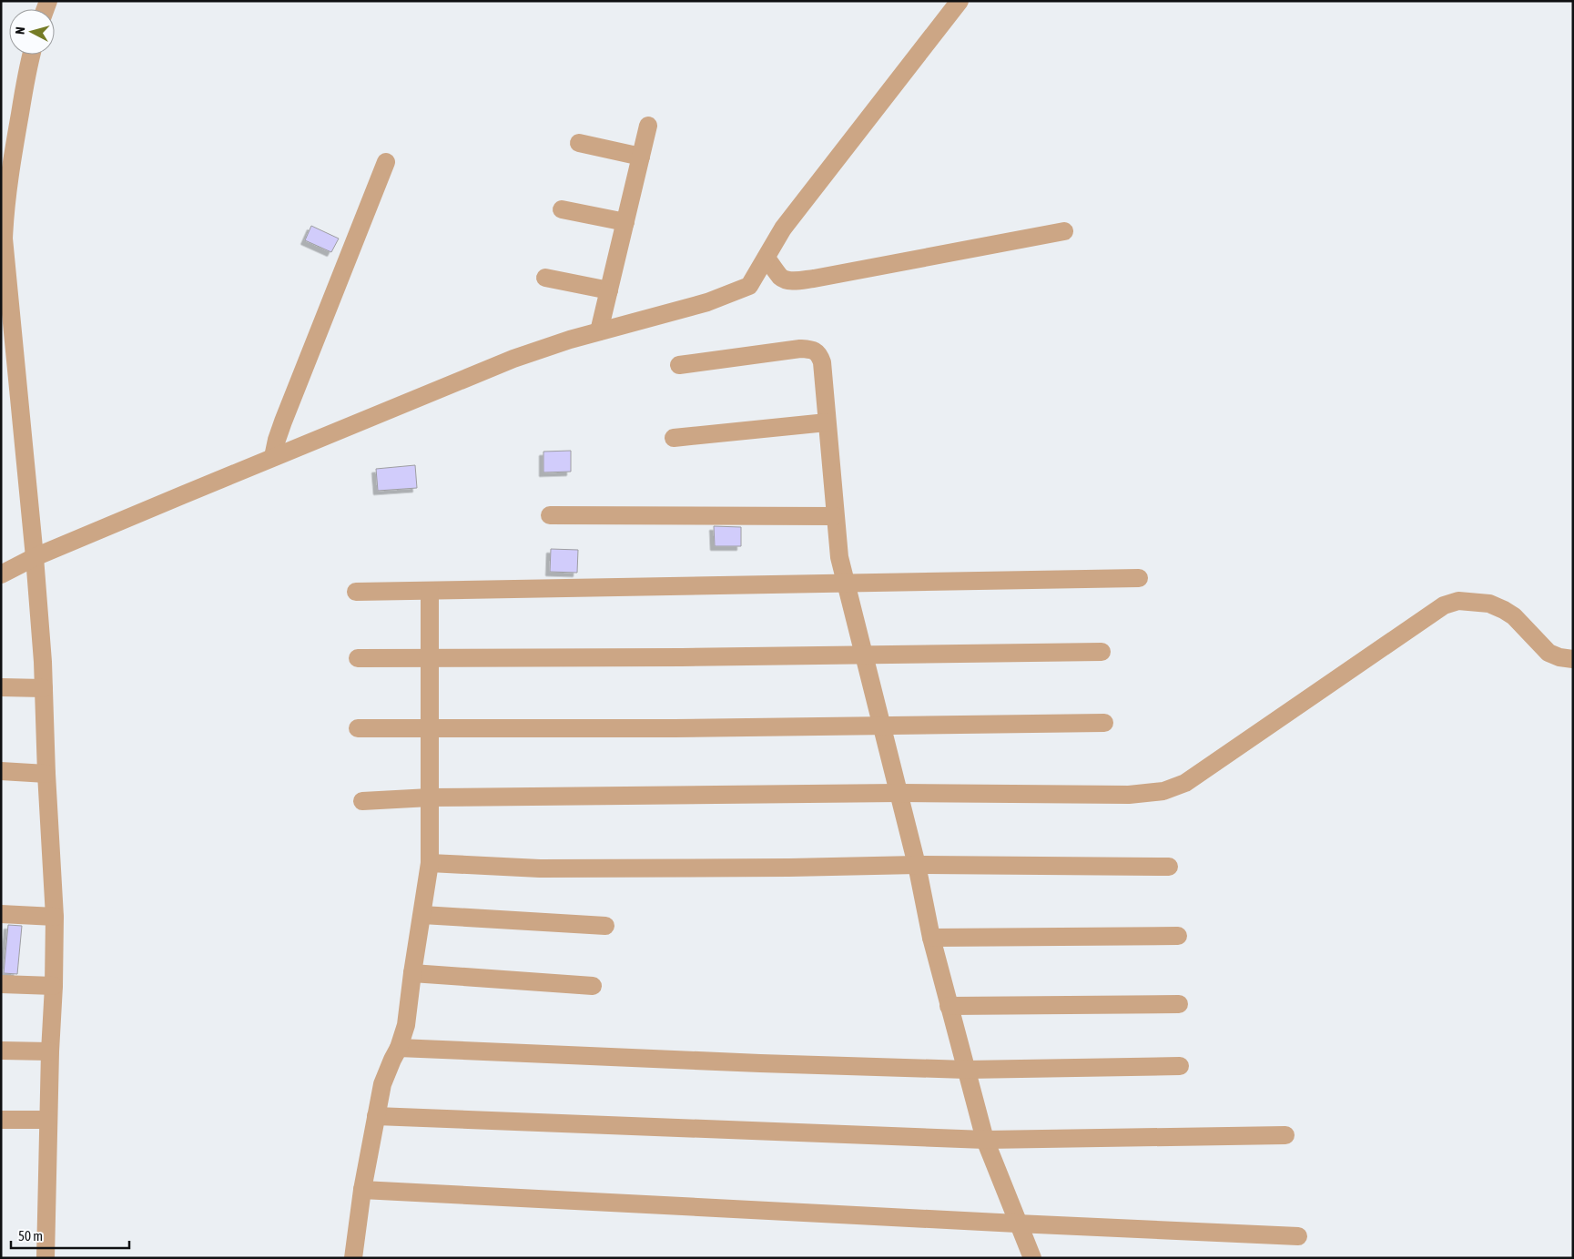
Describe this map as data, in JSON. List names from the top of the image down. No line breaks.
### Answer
{"scale_bar":"50 m","north":"left"}
